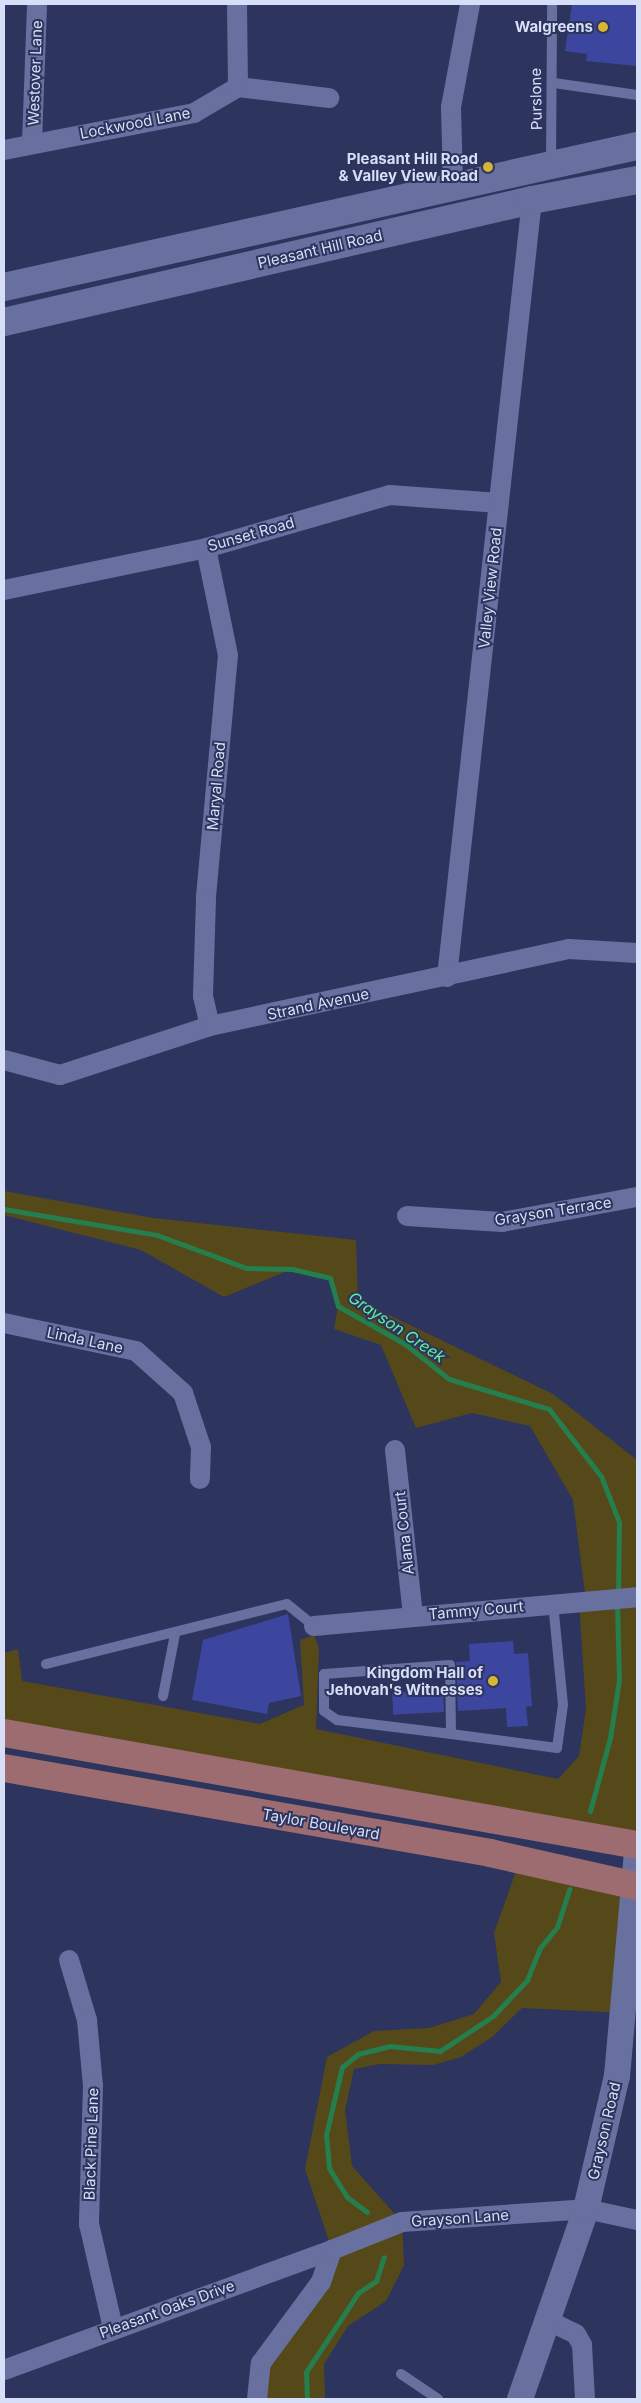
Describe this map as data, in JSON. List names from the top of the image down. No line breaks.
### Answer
{"streets":{"main road":["Pleasant Hill Road","Taylor Boulevard"],"street":["Westover Lane","Lockwood Lane","Sunset Road","Valley View Road","Maryal Road","Strand Avenue","Grayson Terrace","Linda Lane","Alana Court","Tammy Court","Grayson Road","Black Pine Lane","Grayson Lane","Pleasant Oaks Drive"],"lane":["Purslone"]},"crossings":[["Westover Lane","Lockwood Lane"],["Pleasant Hill Road","Valley View Road"],["Sunset Road","Valley View Road"],["Sunset Road","Maryal Road"],["Valley View Road","Strand Avenue"],["Maryal Road","Strand Avenue"],["Alana Court","Tammy Court"],["Taylor Boulevard","Grayson Road"],["Grayson Road","Grayson Lane"],["Black Pine Lane","Pleasant Oaks Drive"],["Grayson Lane","Pleasant Oaks Drive"]],"water":["Grayson Creek"],"places":["Walgreens","Pleasant Hill Road & Valley View Road","Kingdom Hall of Jehovah's Witnesses"]}
